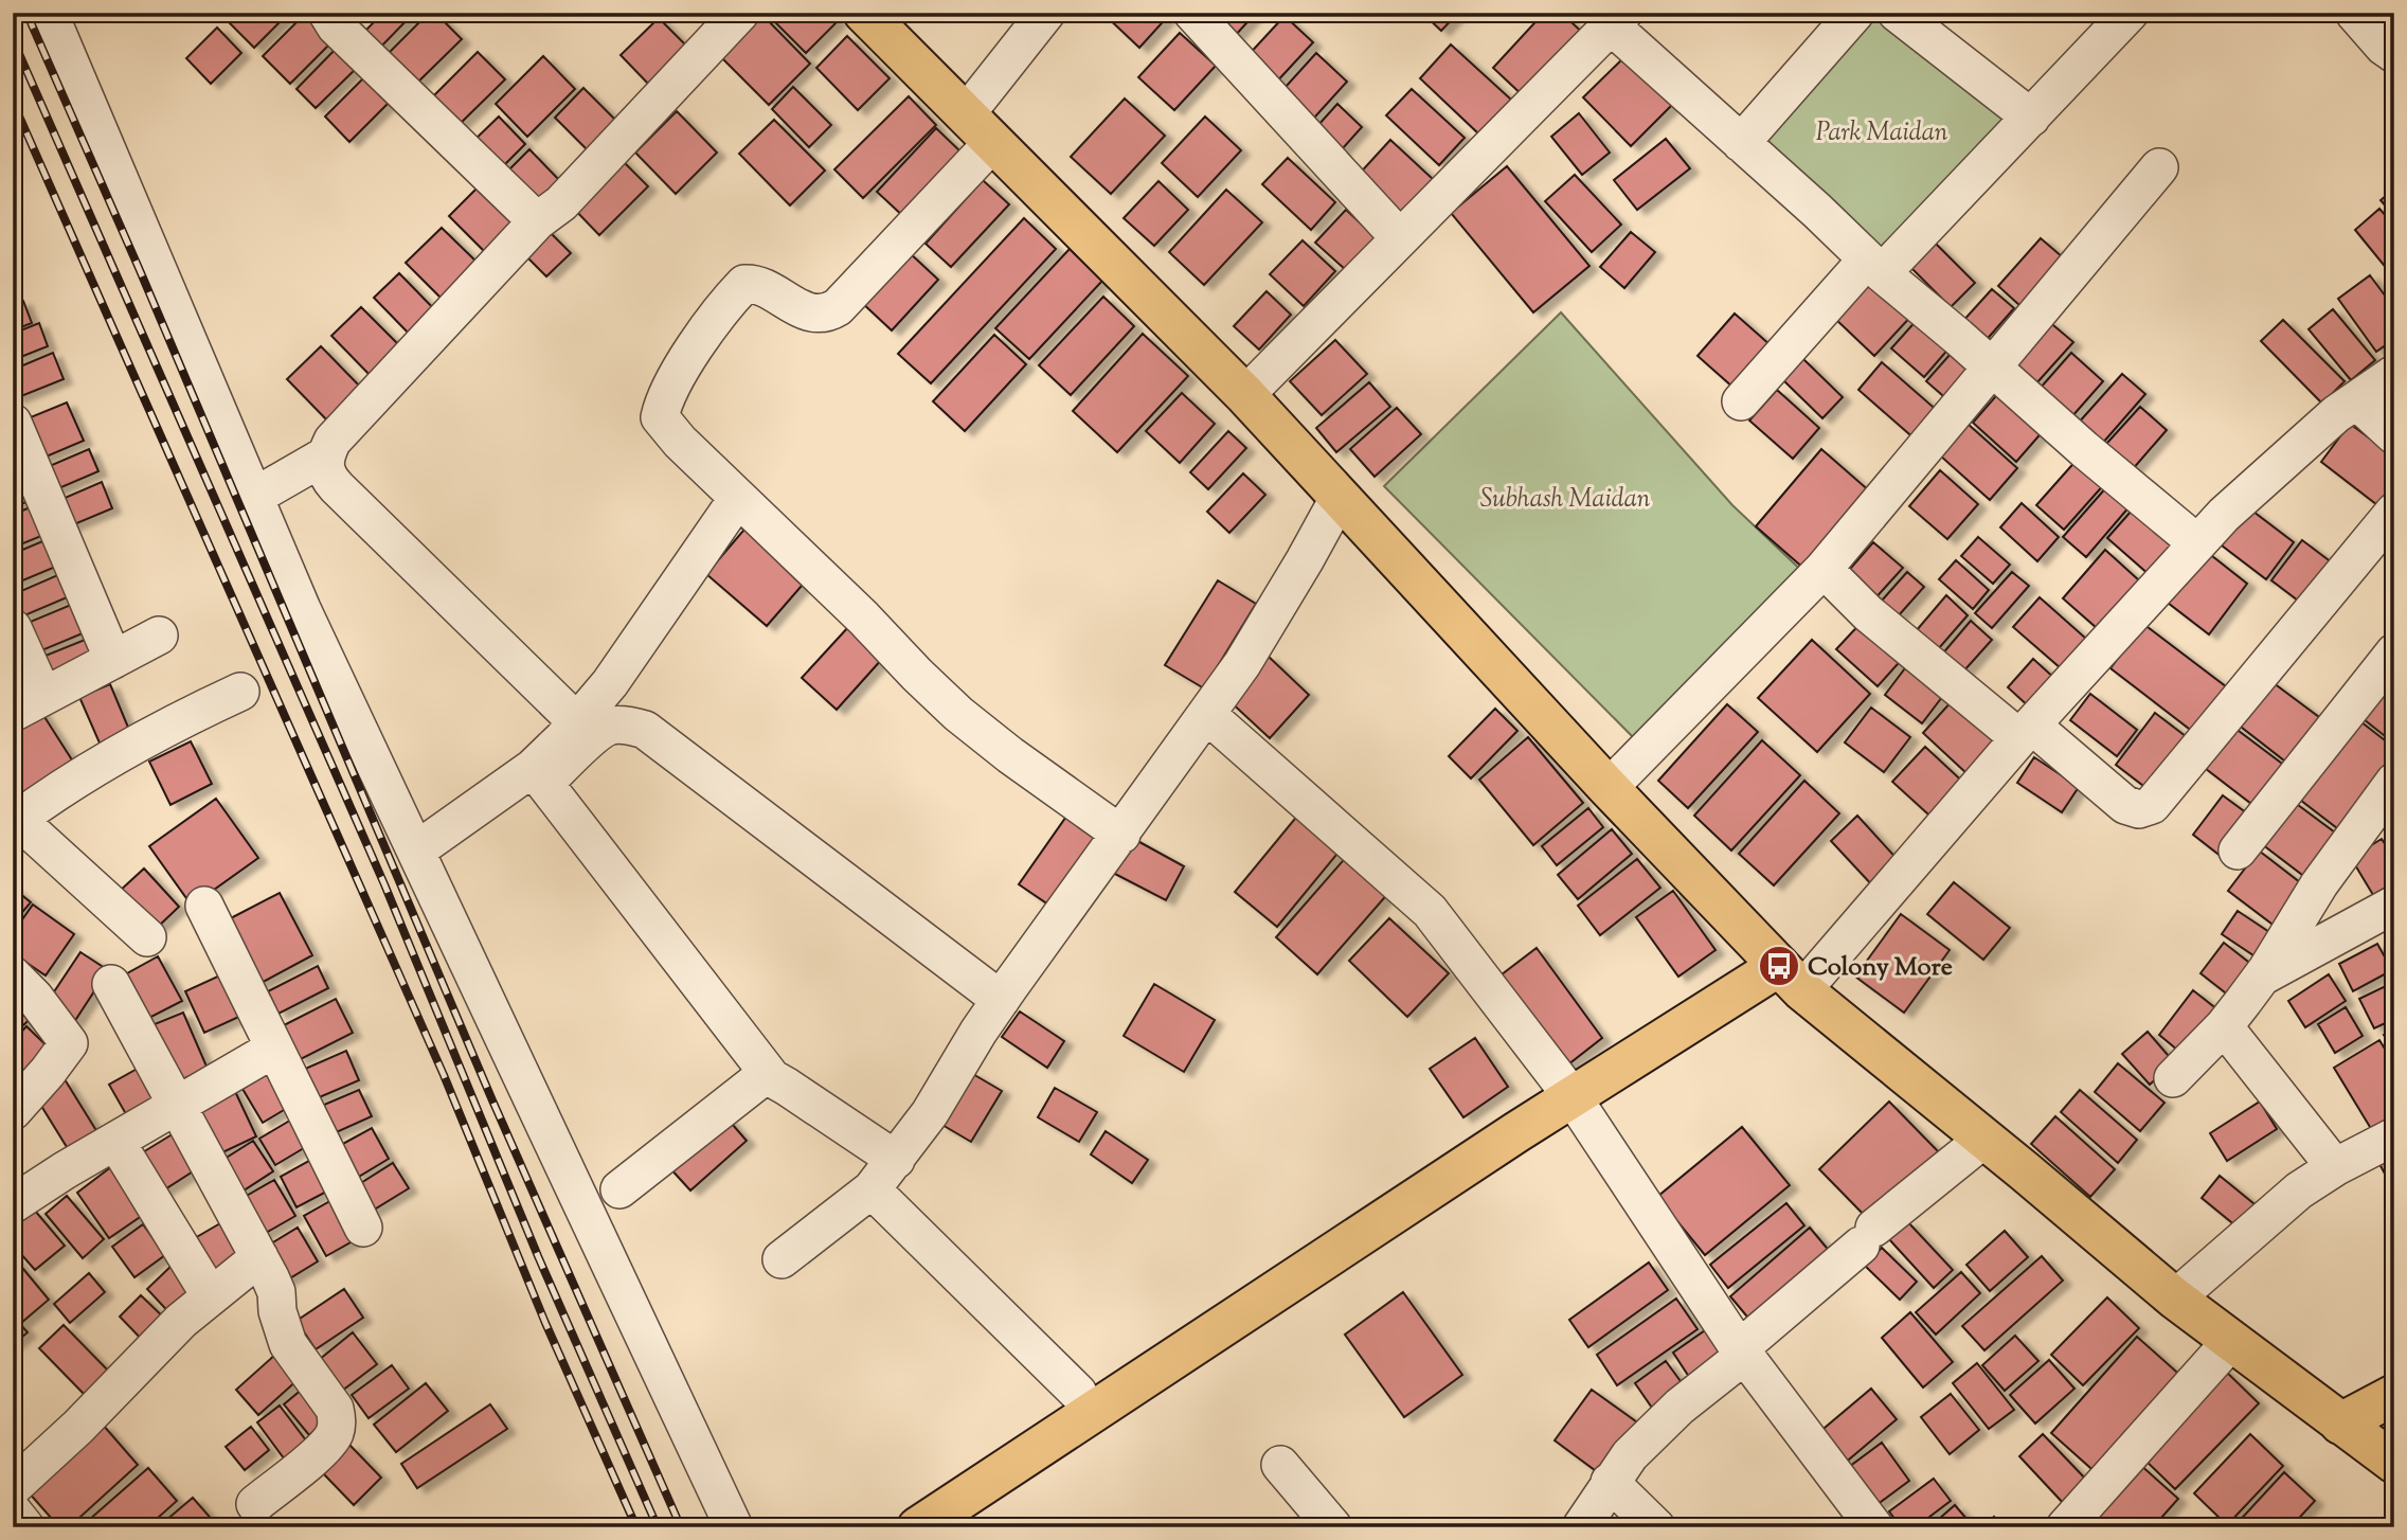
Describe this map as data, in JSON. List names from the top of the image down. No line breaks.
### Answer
{"parks":["Park Maidan","Subhash Maidan"],"places":{"bus stop":["Colony More"]}}
